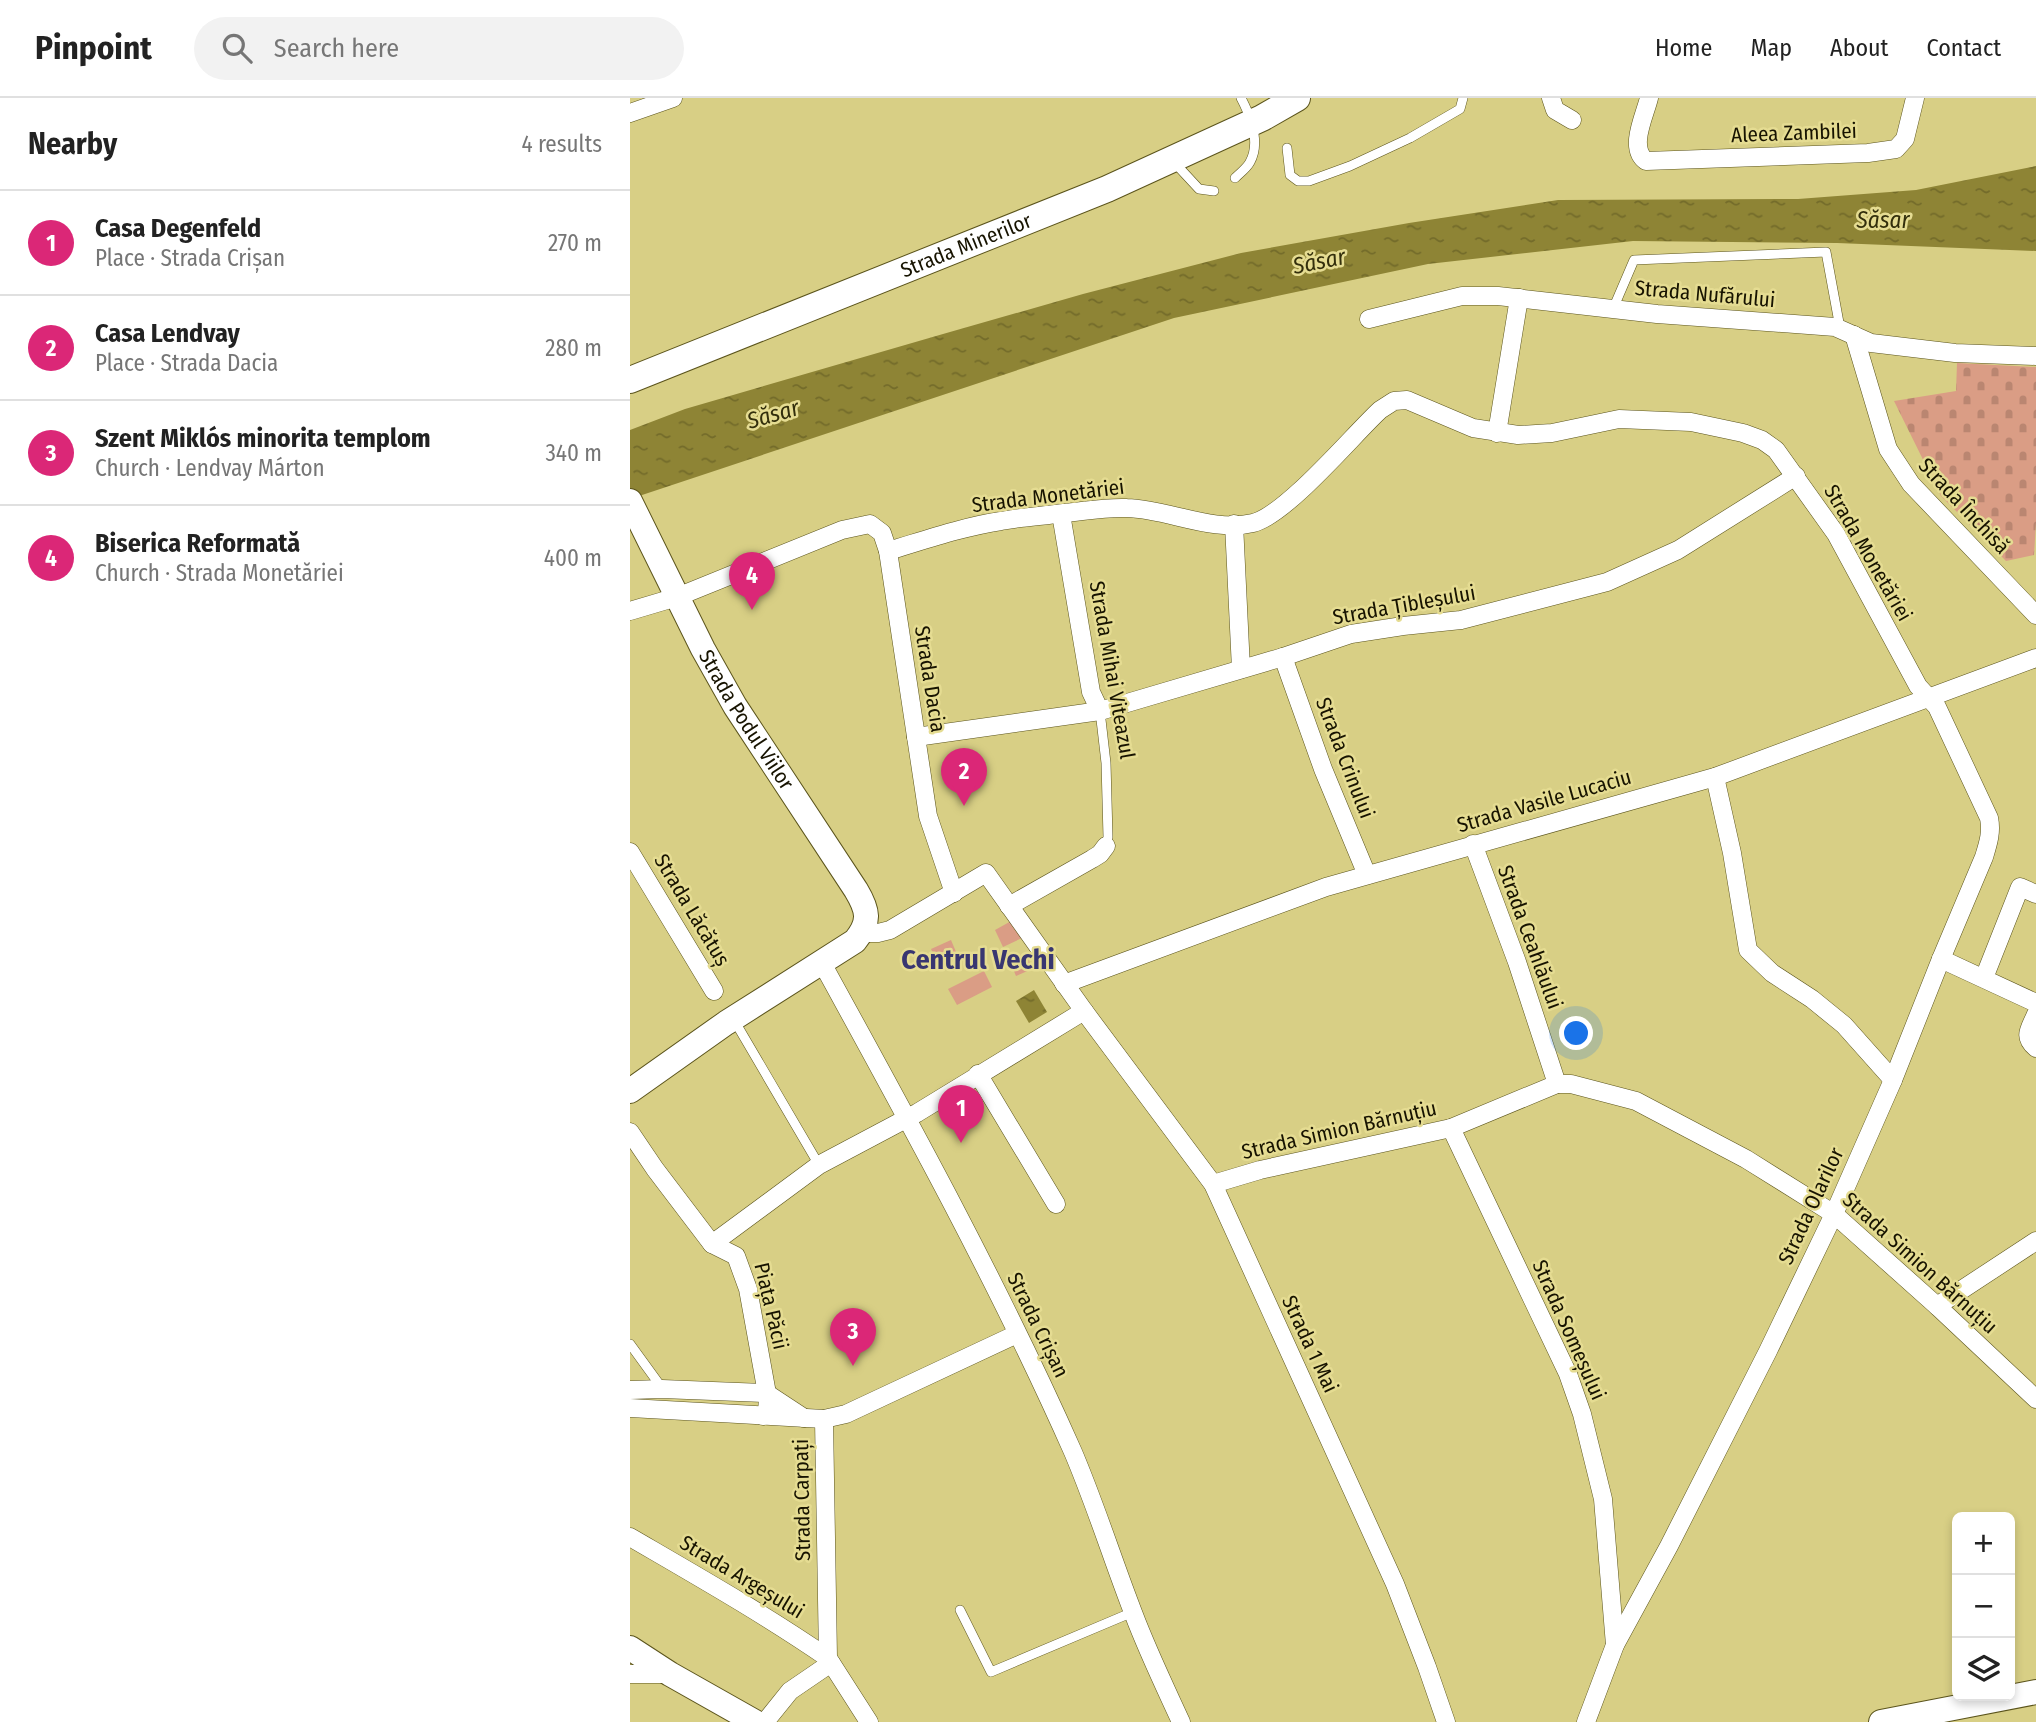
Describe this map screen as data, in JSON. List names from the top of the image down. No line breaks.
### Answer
{"streets":{"main road":["Strada Minerilor","Strada Podul Viilor"],"street":["Aleea Zambilei","Strada Nufărului","Strada Monetăriei","Strada Închisă","Strada Țibleșului","Strada Mihai Viteazul","Strada Dacia","Strada Crinului","Strada Vasile Lucaciu","Strada Lăcătuș","Strada Ceahlăului","Strada Simion Bărnuțiu","Strada Olarilor","Piața Păcii","Strada Crișan","Strada Someșului","Strada 1 Mai","Strada Carpați","Strada Argeșului"]},"crossings":[["Strada Nufărului","Strada Închisă"],["Strada Monetăriei","Strada Țibleșului"],["Strada Monetăriei","Strada Mihai Viteazul"],["Strada Monetăriei","Strada Dacia"],["Strada Monetăriei","Strada Vasile Lucaciu"],["Strada Monetăriei","Strada Olarilor"],["Strada Țibleșului","Strada Mihai Viteazul"],["Strada Țibleșului","Strada Dacia"],["Strada Țibleșului","Strada Crinului"],["Strada Mihai Viteazul","Strada 1 Mai"],["Strada Dacia","Strada 1 Mai"],["Strada Crinului","Strada Vasile Lucaciu"],["Strada Vasile Lucaciu","Strada Ceahlăului"],["Strada Vasile Lucaciu","Strada Olarilor"],["Strada Vasile Lucaciu","Strada 1 Mai"],["Strada Ceahlăului","Strada Simion Bărnuțiu"],["Strada Simion Bărnuțiu","Strada Olarilor"],["Strada Simion Bărnuțiu","Strada Someșului"],["Strada Simion Bărnuțiu","Strada 1 Mai"],["Strada Olarilor","Strada Someșului"],["Strada Carpați","Strada Argeșului"]],"districts":["Centrul Vechi"],"water":["Săsar"],"page":{"header":"Pinpoint","search":"Search here","nav":["Home","Map","About","Contact"],"heading":["Nearby","4 results"],"list":[{"mark":"1","name":"Casa Degenfeld","note":"Place · Strada Crișan","value":"270 m"},{"mark":"2","name":"Casa Lendvay","note":"Place · Strada Dacia","value":"280 m"},{"mark":"3","name":"Szent Miklós minorita templom","note":"Church · Lendvay Márton","value":"340 m"},{"mark":"4","name":"Biserica Reformată","note":"Church · Strada Monetăriei","value":"400 m"}],"pins":["4","2","1","3"],"map_buttons":["+","−"]}}
